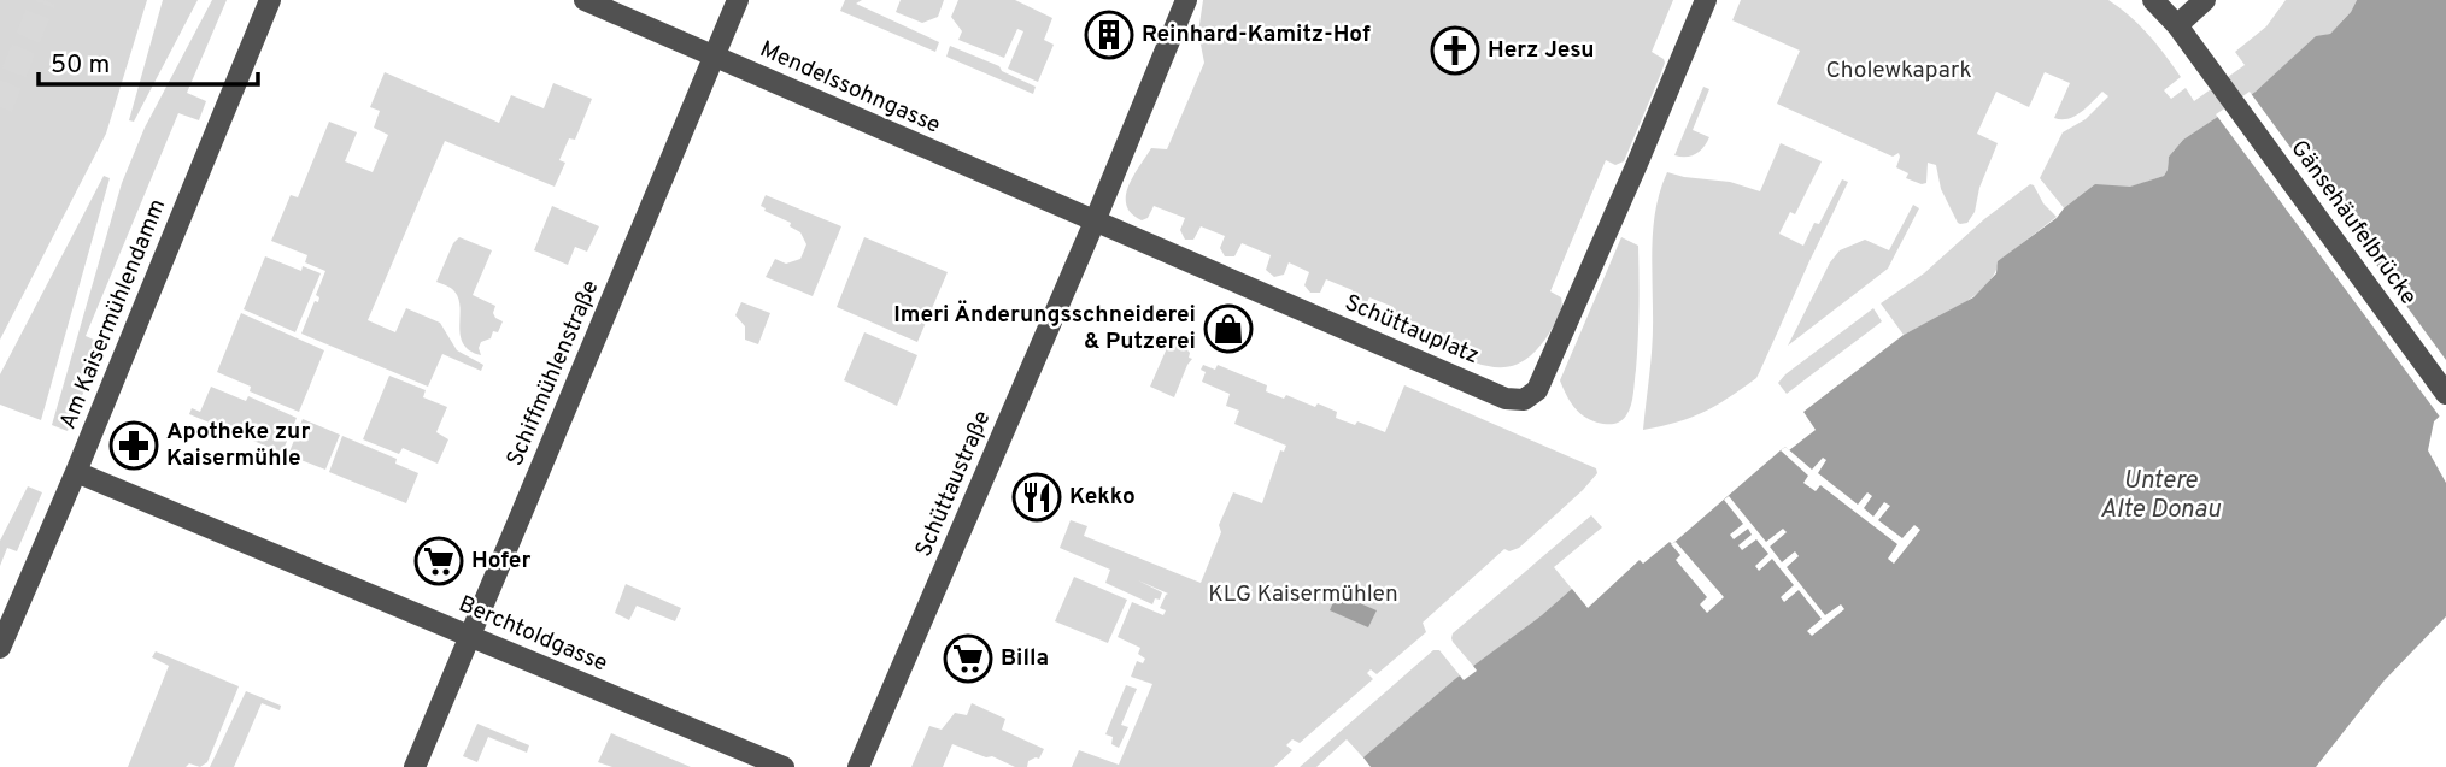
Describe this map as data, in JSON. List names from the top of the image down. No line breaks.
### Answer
{"streets":{"street":["Mendelssohngasse","Gänsehäufelbrücke","Am Kaisermühlendamm","Schüttauplatz","Schiffmühlenstraße","Schüttaustraße","Berchtoldgasse"]},"crossings":[["Mendelssohngasse","Schüttauplatz"],["Mendelssohngasse","Schiffmühlenstraße"],["Mendelssohngasse","Schüttaustraße"],["Am Kaisermühlendamm","Berchtoldgasse"],["Schüttauplatz","Schüttaustraße"],["Schiffmühlenstraße","Berchtoldgasse"]],"water":["Untere Alte Donau"],"parks":["Cholewkapark","KLG Kaisermühlen"],"places":{"building":["Reinhard-Kamitz-Hof"],"church":["Herz Jesu"],"shop":["Imeri Änderungsschneiderei & Putzerei"],"pharmacy":["Apotheke zur Kaisermühle"],"restaurant":["Kekko"],"supermarket":["Hofer","Billa"]},"scale_bar":"50 m"}
